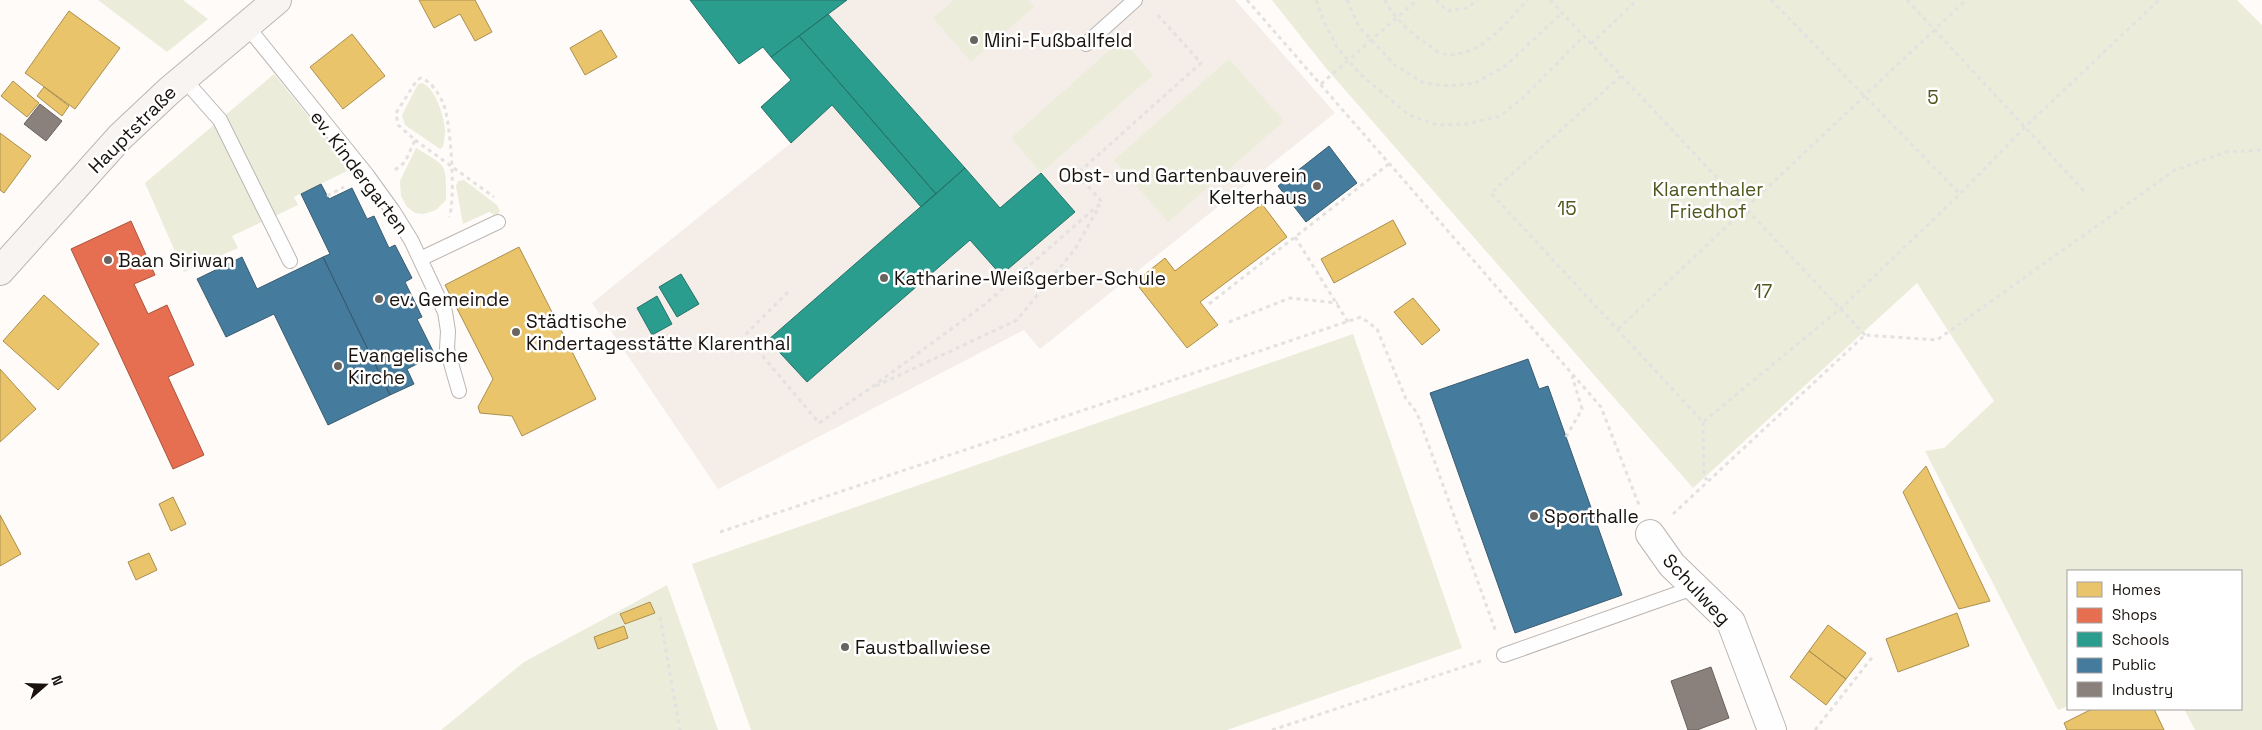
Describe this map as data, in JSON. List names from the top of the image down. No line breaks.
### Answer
{"streets":{"street":["Hauptstraße","Schulweg"],"lane":["ev. Kindergarten"]},"crossings":[["Hauptstraße","ev. Kindergarten"]],"parks":["5","Klarenthaler Friedhof","15","17"],"places":["Mini-Fußballfeld","Obst- und Gartenbauverein Kelterhaus","Baan Siriwan","Katharine-Weißgerber-Schule","ev. Gemeinde","Städtische Kindertagesstätte Klarenthal","Evangelische Kirche","Sporthalle","Faustballwiese"],"legend":["Homes","Shops","Schools","Public","Industry"],"north":"right"}
